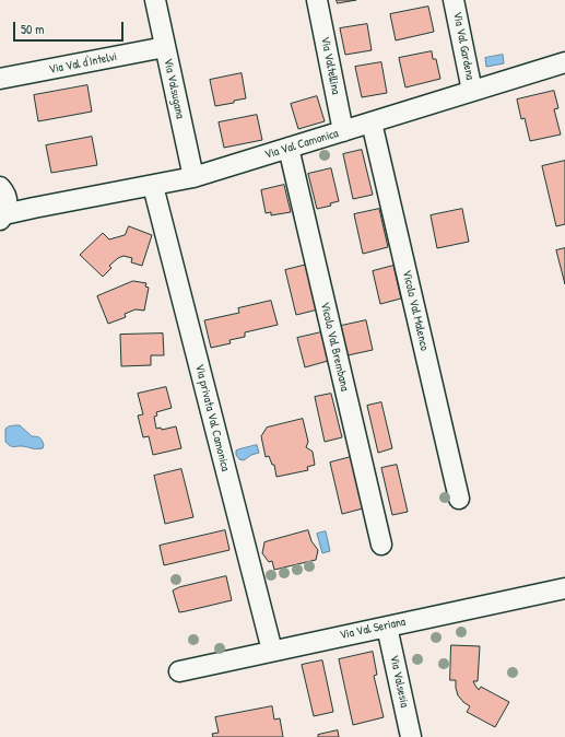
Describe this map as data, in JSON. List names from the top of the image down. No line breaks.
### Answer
{"streets":{"street":["Via Val Gardena","Via Val d'Intelvi","Via Valtellina","Via Valsugana","Via Val Camonica","Vicolo Val Malenco","Vicolo Val Brembana","Via privata Val Camonica","Via Val Seriana","Via Valsesia"]},"crossings":[["Via Val Gardena","Via Val Camonica"],["Via Val d'Intelvi","Via Valsugana"],["Via Valtellina","Via Val Camonica"],["Via Valsugana","Via Val Camonica"],["Via Val Camonica","Vicolo Val Malenco"],["Via Val Camonica","Vicolo Val Brembana"],["Via Val Camonica","Via privata Val Camonica"],["Via privata Val Camonica","Via Val Seriana"],["Via Val Seriana","Via Valsesia"]],"scale_bar":"50 m"}
